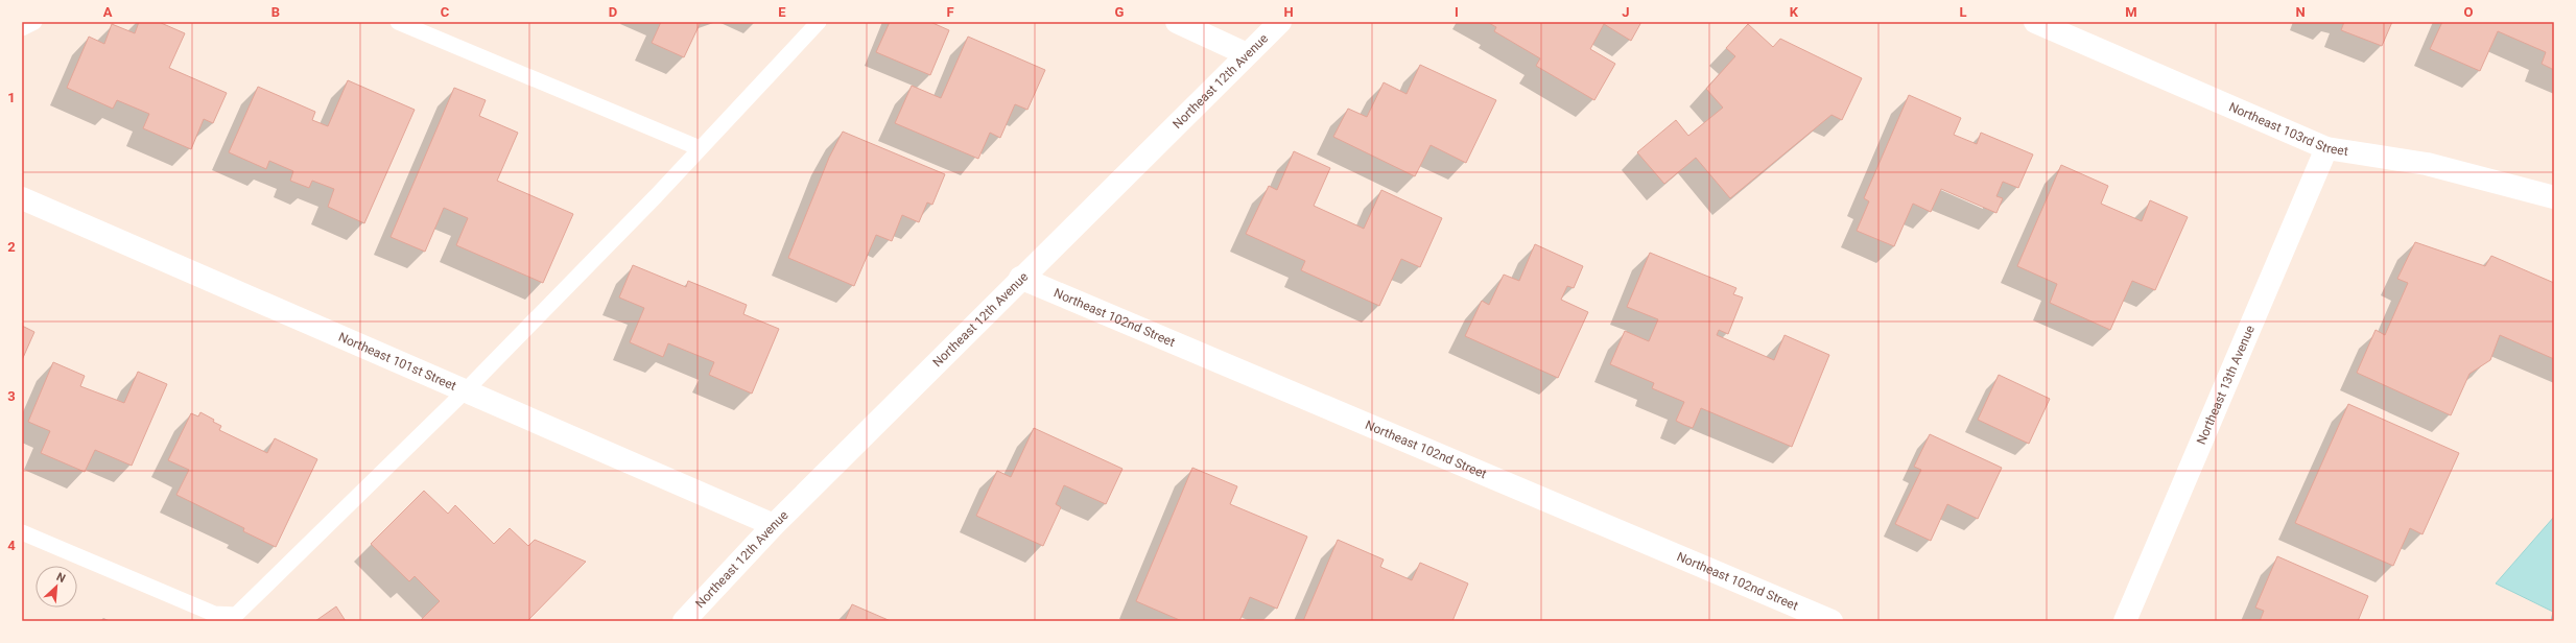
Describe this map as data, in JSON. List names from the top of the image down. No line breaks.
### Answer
{"streets":{"street":["Northeast 12th Avenue","Northeast 103rd Street","Northeast 102nd Street","Northeast 101st Street","Northeast 13th Avenue"]},"crossings":[["Northeast 12th Avenue","Northeast 102nd Street"],["Northeast 12th Avenue","Northeast 101st Street"],["Northeast 103rd Street","Northeast 13th Avenue"]],"north":"top right","grid":{"columns":["A","B","C","D","E","F","G","H","I","J","K","L","M","N","O"],"rows":["1","2","3","4"]}}
